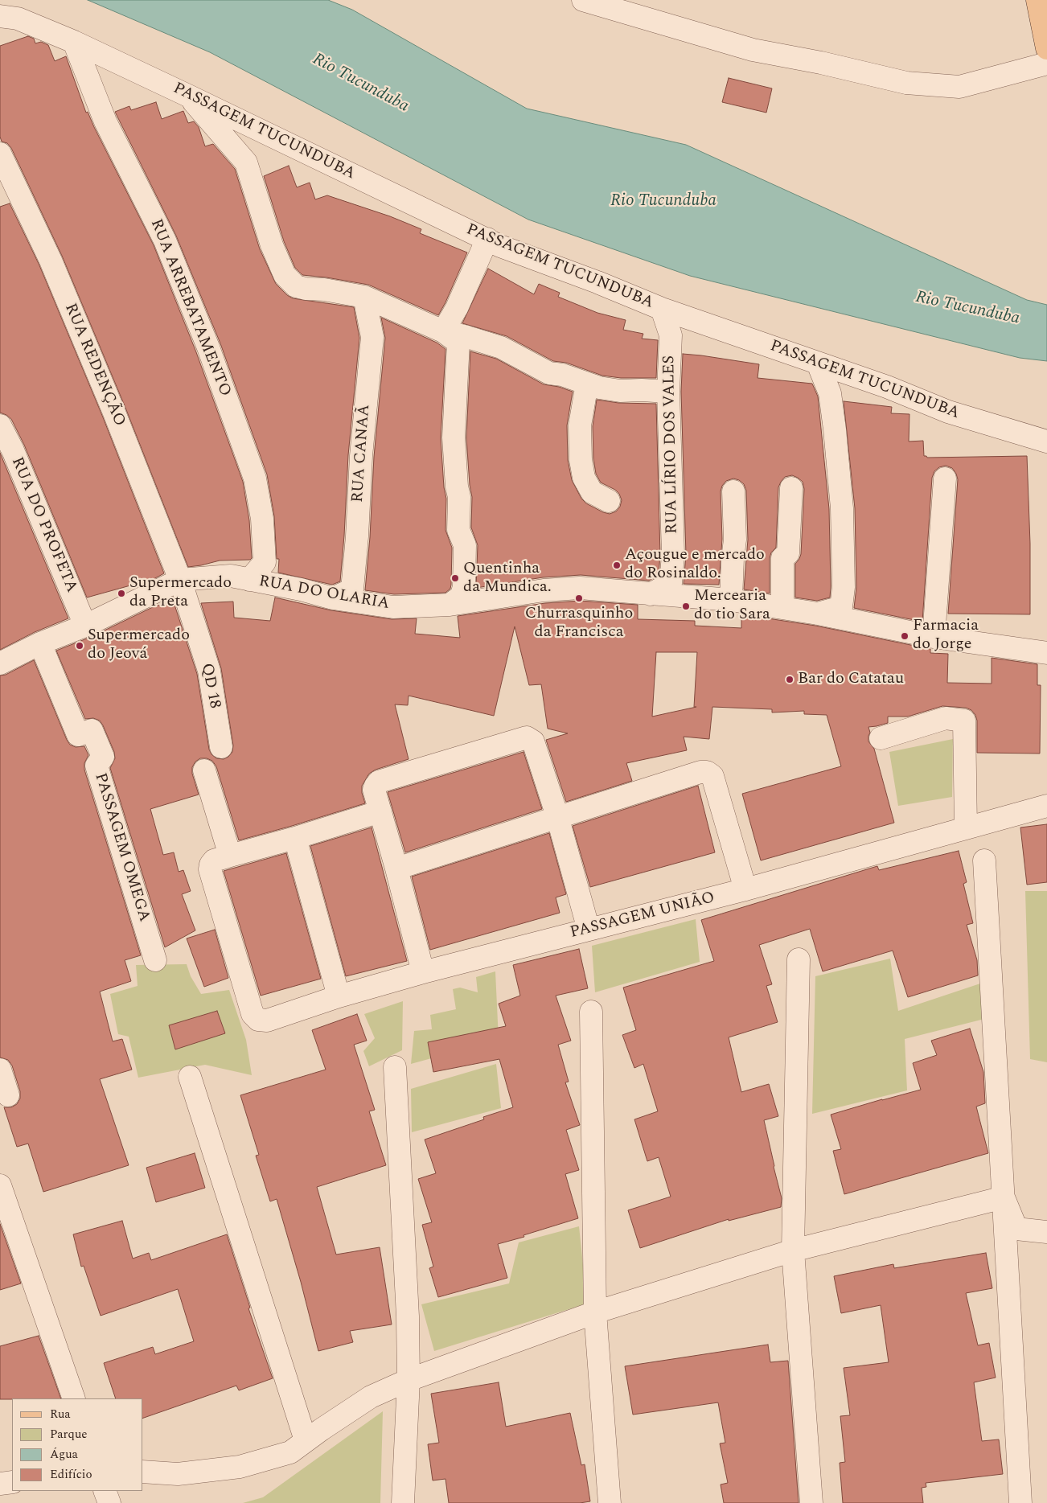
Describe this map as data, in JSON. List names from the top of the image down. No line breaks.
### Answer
{"streets":{"street":["PASSAGEM TUCUNDUBA","RUA ARREBATAMENTO","RUA REDENÇÃO","RUA LÍRIO DOS VALES","RUA CANAÃ","RUA DO PROFETA","RUA DO OLARIA","QD 18","PASSAGEM OMEGA","PASSAGEM UNIÃO"]},"crossings":[["PASSAGEM TUCUNDUBA","RUA ARREBATAMENTO"],["PASSAGEM TUCUNDUBA","RUA LÍRIO DOS VALES"],["RUA ARREBATAMENTO","RUA DO OLARIA"],["RUA REDENÇÃO","RUA DO OLARIA"],["RUA REDENÇÃO","QD 18"],["RUA LÍRIO DOS VALES","RUA DO OLARIA"],["RUA CANAÃ","RUA DO OLARIA"],["RUA DO PROFETA","RUA DO OLARIA"],["RUA DO OLARIA","QD 18"],["RUA DO OLARIA","PASSAGEM OMEGA"]],"water":["Rio Tucunduba"],"places":["Açougue e mercado do Rosinaldo.","Quentinha da Mundica.","Supermercado da Preta","Churrasquinho da Francisca","Mercearia do tio Sara","Farmacia do Jorge","Supermercado do Jeová","Bar do Catatau"],"legend":["Rua","Parque","Água","Edifício"]}
